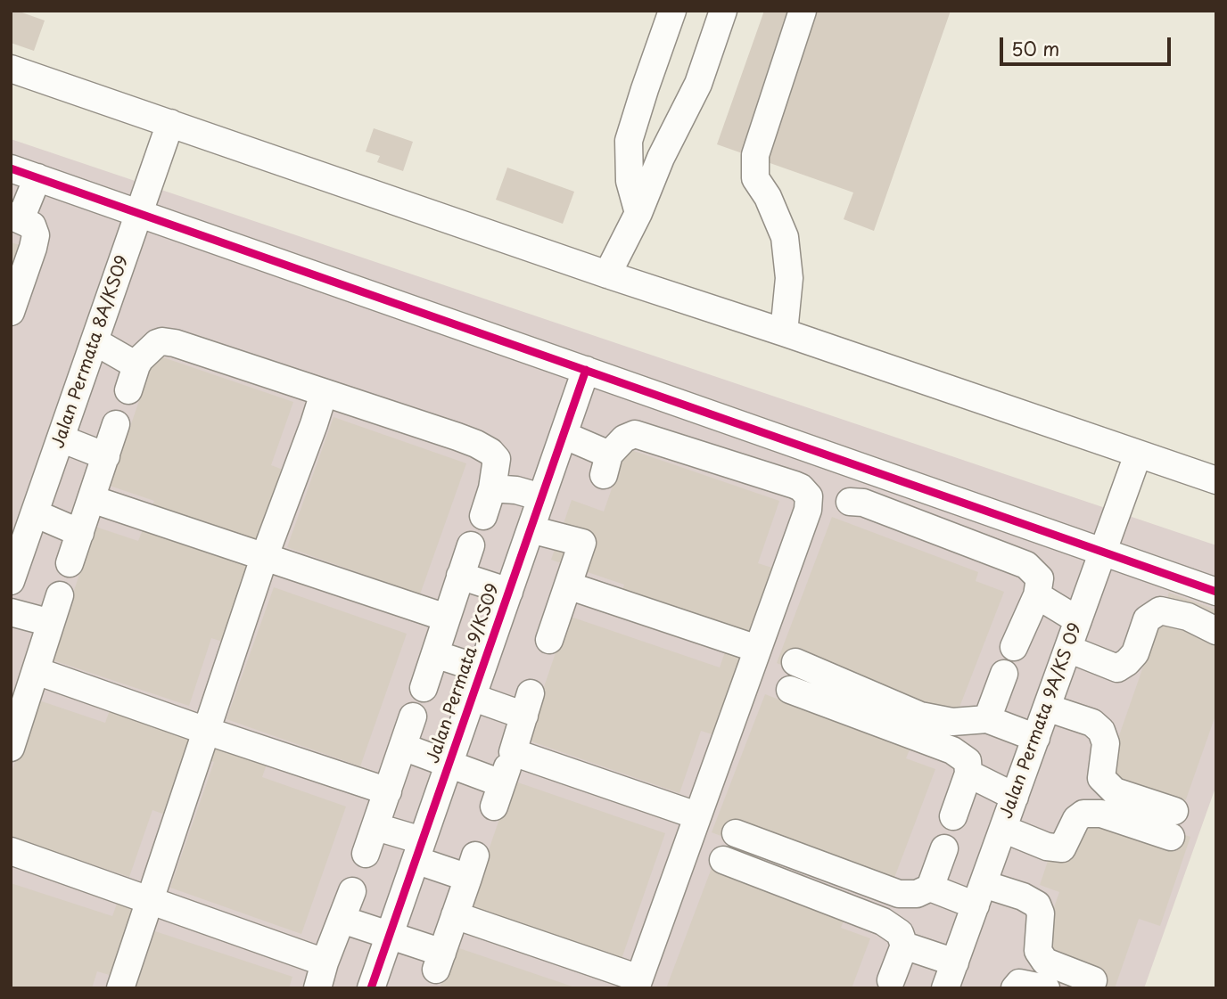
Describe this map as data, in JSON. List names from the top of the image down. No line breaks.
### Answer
{"streets":{"street":["Jalan Permata 8A/KS09","Jalan Permata 9/KS09","Jalan Permata 9A/KS 09"]},"scale_bar":"50 m"}
